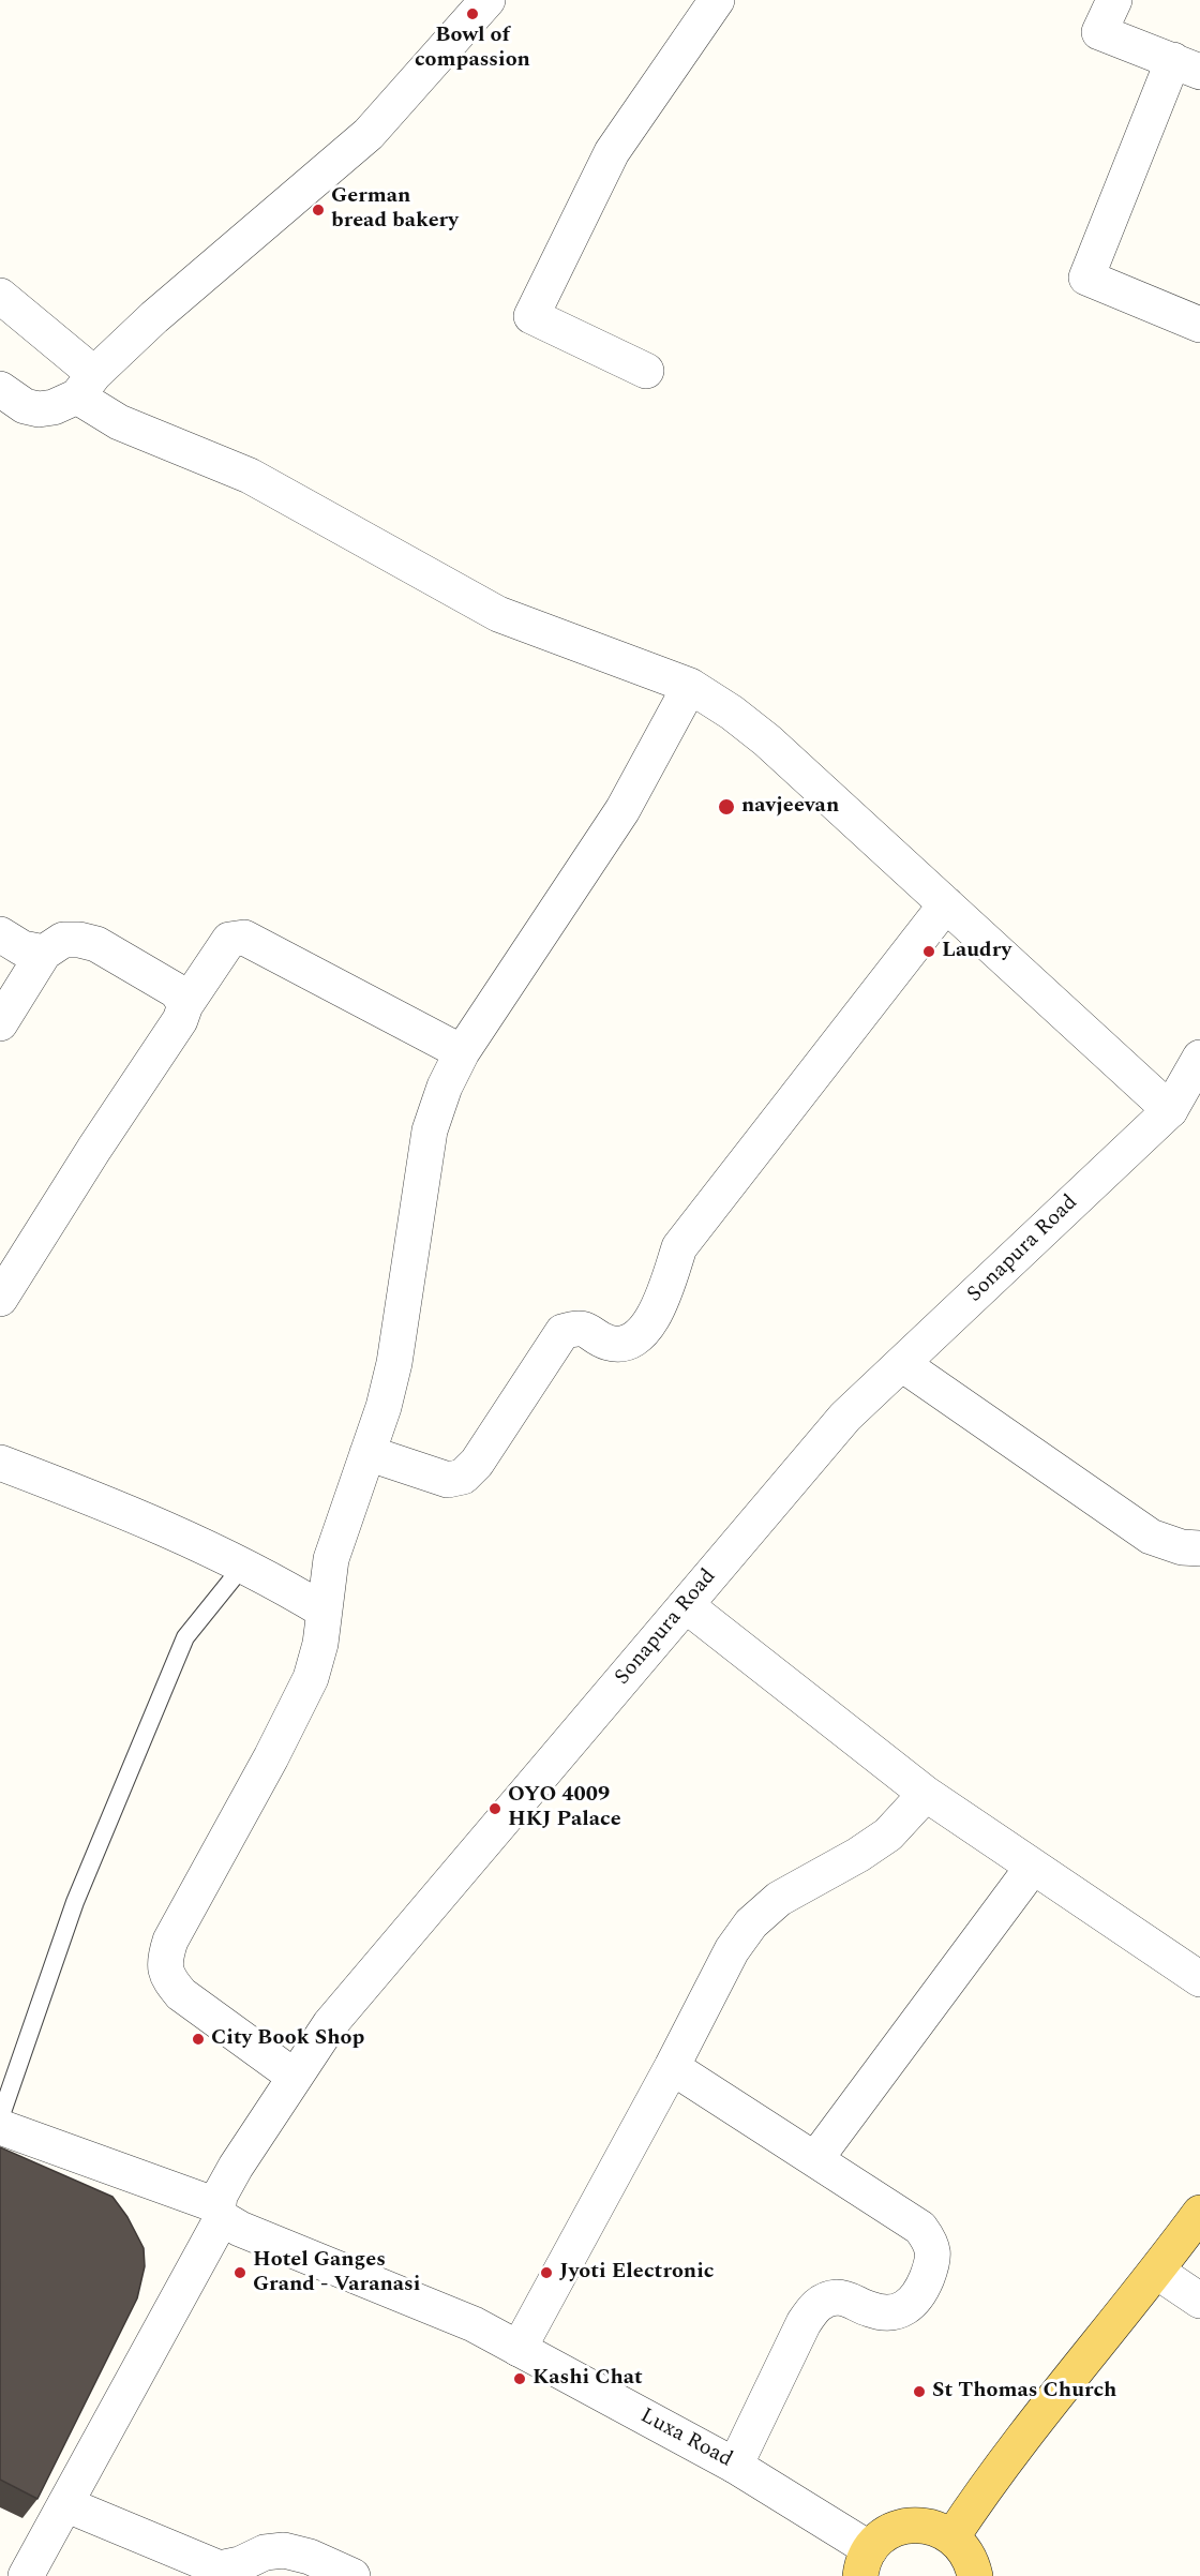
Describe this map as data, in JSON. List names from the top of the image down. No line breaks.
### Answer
{"streets":{"street":["Sonapura Road","Luxa Road"]},"crossings":[["Sonapura Road","Luxa Road"]],"places":["Bowl of compassion","German bread bakery","navjeevan","Laudry","OYO 4009 HKJ Palace","City Book Shop","Hotel Ganges Grand - Varanasi","Jyoti Electronic","Kashi Chat","St Thomas Church"]}
